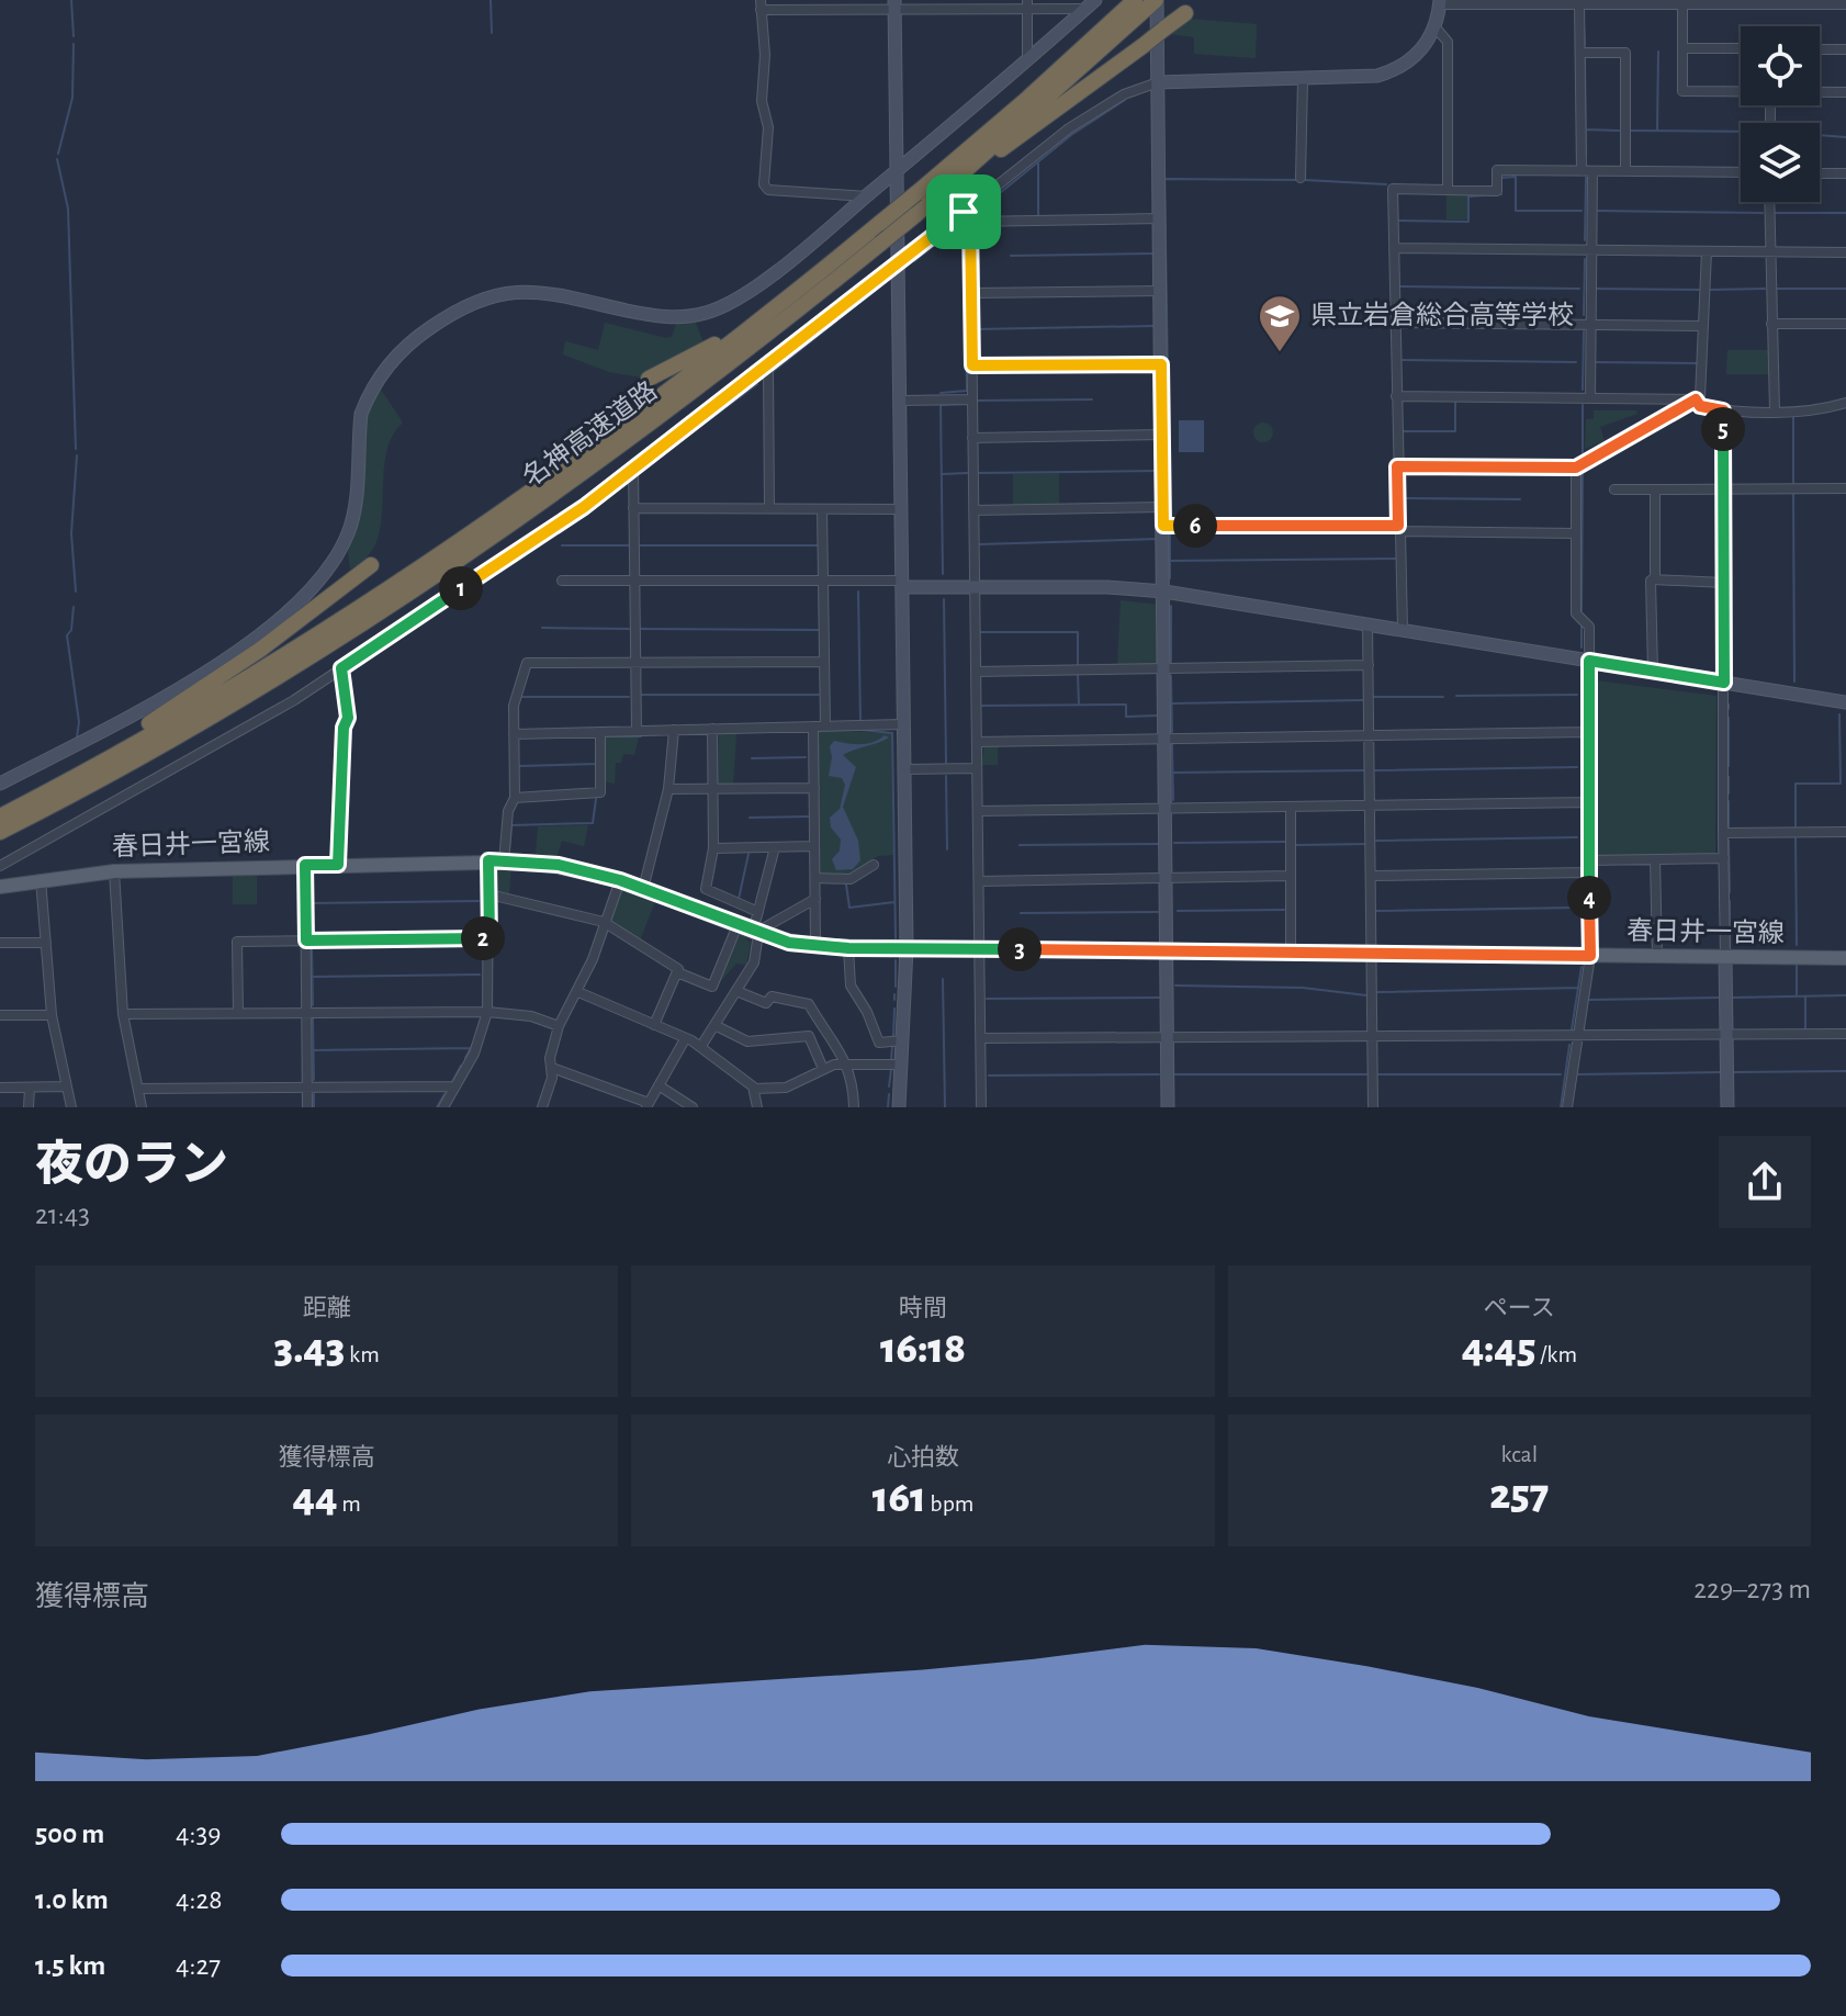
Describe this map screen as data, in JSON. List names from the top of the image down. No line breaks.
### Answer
{"streets":{"highway":["名神高速道路"],"main road":["春日井一宮線"]},"places":{"school or university":["県立岩倉総合高等学校"]},"page":{"pins":["5","6","1","4","2","3"],"heading":["夜のラン","21:43"],"stats":[["距離","3.43 km"],["時間","16:18"],["ペース","4:45 /km"],["獲得標高","44 m"],["心拍数","161 bpm"],["kcal","257"]],"chart":["獲得標高","229–273 m"],"list":[{"name":"500 m","note":"4:39"},{"name":"1.0 km","note":"4:28"},{"name":"1.5 km","note":"4:27"}]}}
